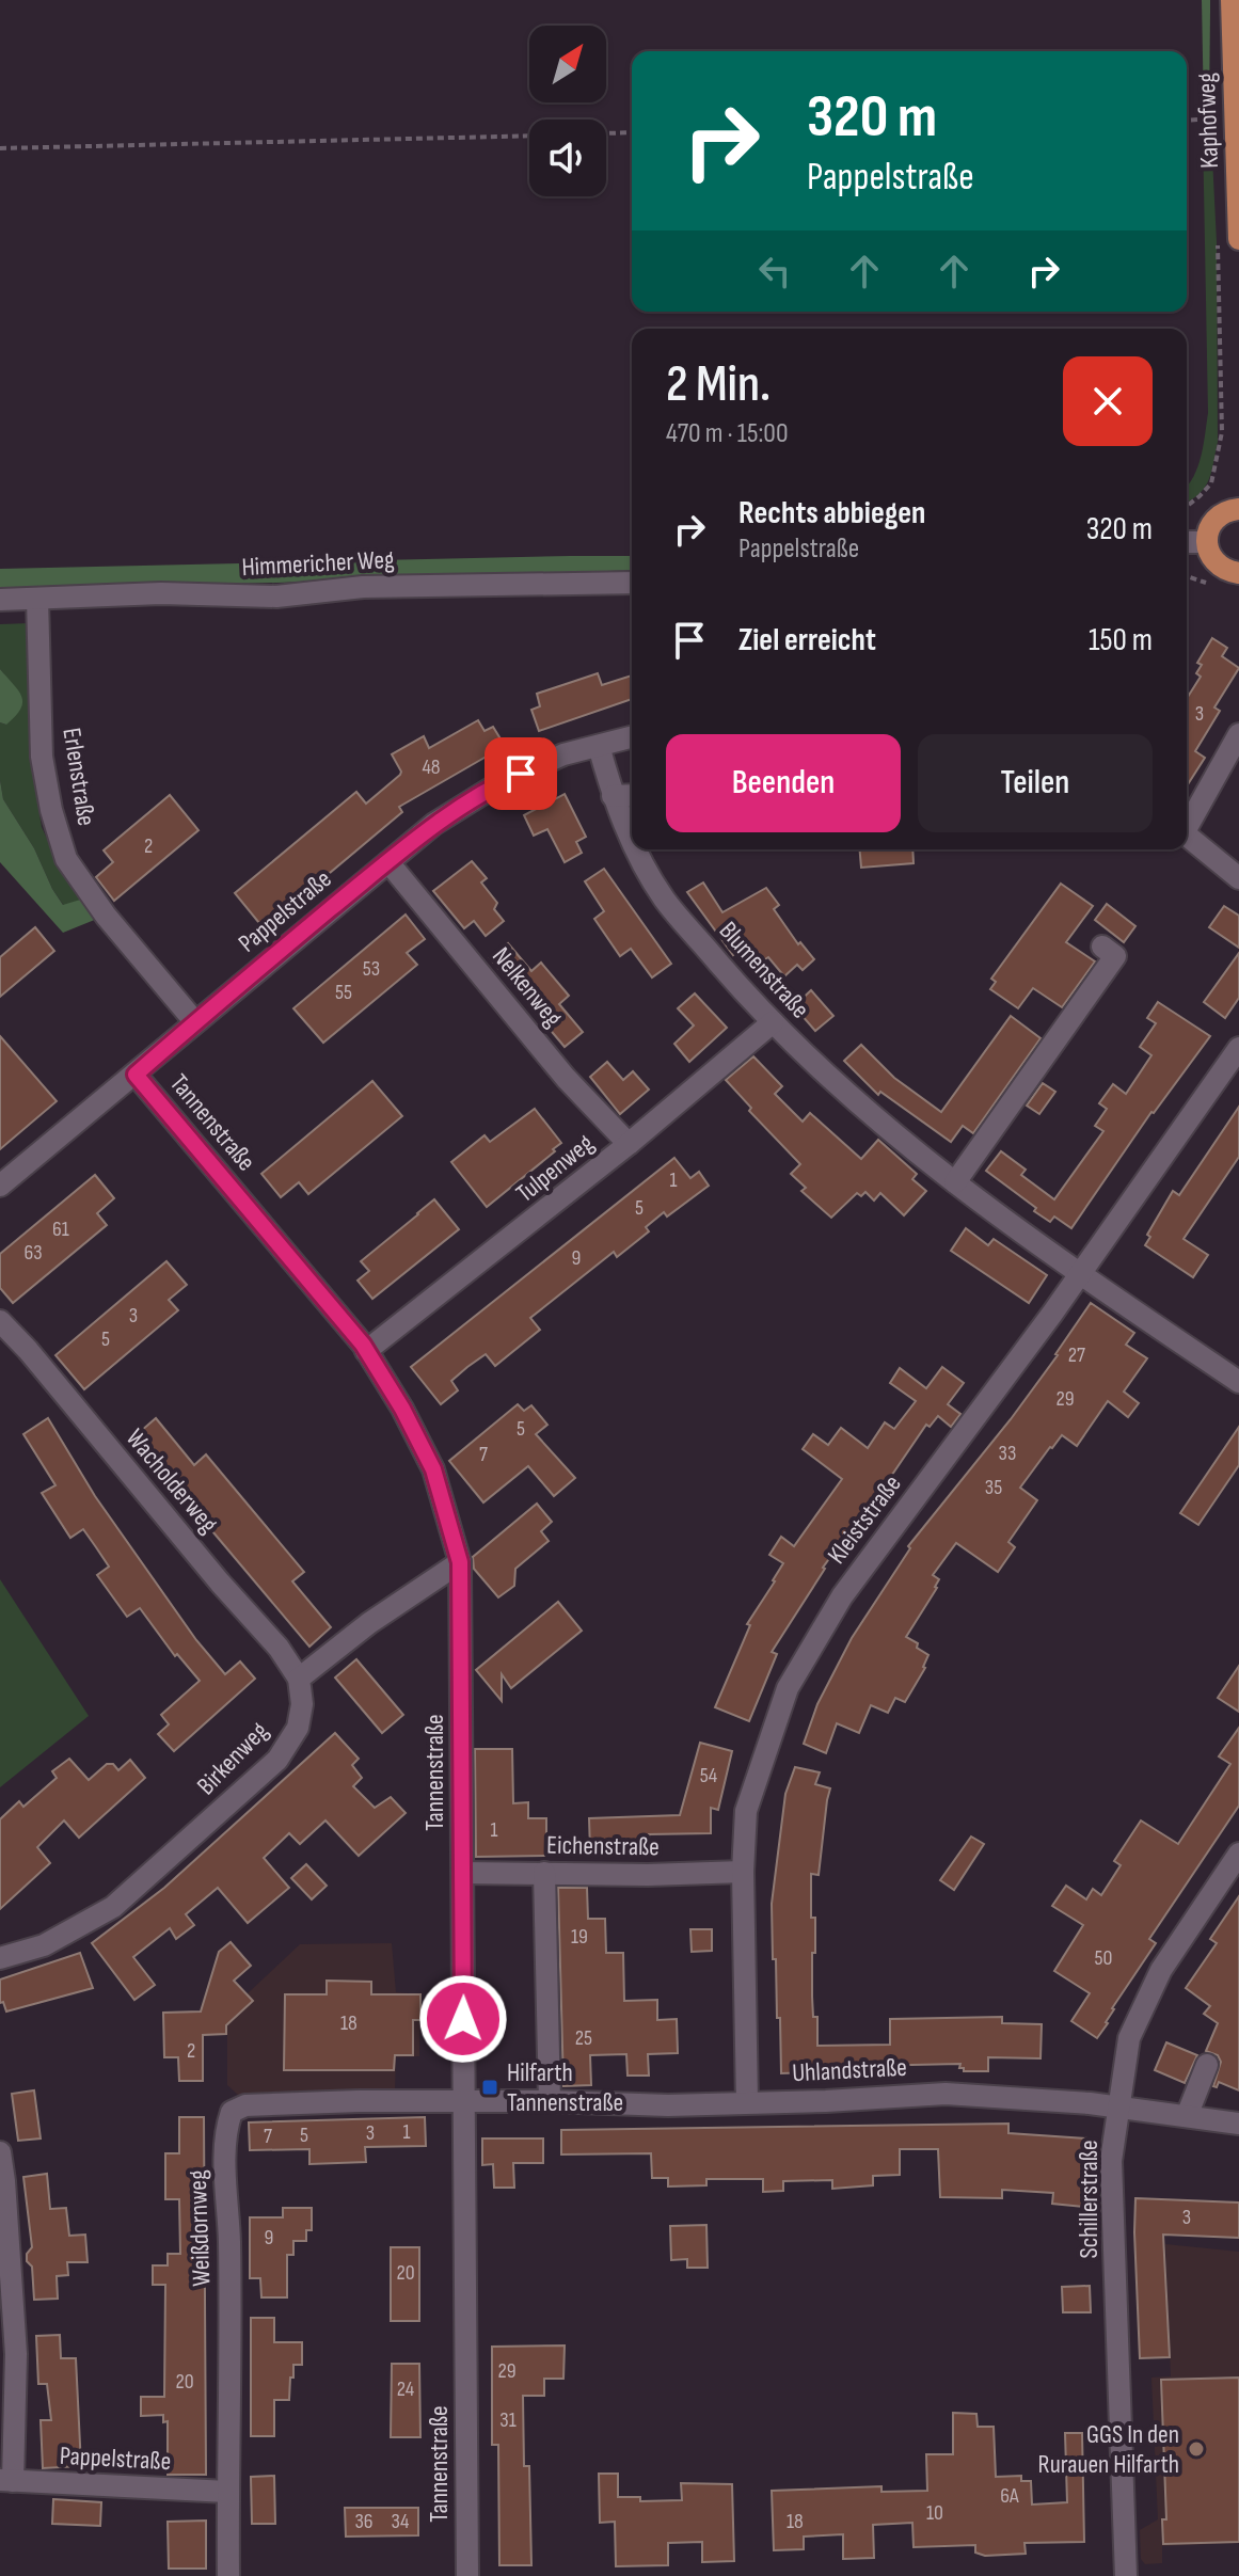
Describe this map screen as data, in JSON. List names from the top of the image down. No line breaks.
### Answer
{"streets":{"main road":["Kaphofweg"],"street":["Himmericher Weg","Erlenstraße","Pappelstraße","Blumenstraße","Nelkenweg","Tannenstraße","Tulpenweg","Wacholderweg","Kleiststraße","Birkenweg","Eichenstraße","Uhlandstraße","Schillerstraße","Weißdornweg"]},"crossings":[["Himmericher Weg","Erlenstraße"],["Erlenstraße","Pappelstraße"],["Pappelstraße","Blumenstraße"],["Pappelstraße","Nelkenweg"],["Pappelstraße","Tannenstraße"],["Pappelstraße","Weißdornweg"],["Blumenstraße","Tulpenweg"],["Blumenstraße","Kleiststraße"],["Nelkenweg","Tulpenweg"],["Tannenstraße","Tulpenweg"],["Tannenstraße","Eichenstraße"],["Tannenstraße","Uhlandstraße"],["Tannenstraße","Weißdornweg"],["Wacholderweg","Birkenweg"],["Kleiststraße","Eichenstraße"],["Kleiststraße","Uhlandstraße"],["Uhlandstraße","Schillerstraße"],["Uhlandstraße","Weißdornweg"]],"places":{"transit":["Hilfarth Tannenstraße"],"other":["GGS In den Rurauen Hilfarth"]},"house_numbers":["3","48","2","53","55","1","5","61","63","9","3","5","27","29","5","33","7","35","54","1","19","50","18","25","2","1","3","5","7","3","9","20","29","20","24","31","6A","10","36","34","18"],"north":"top right","page":{"turn":["320 m","Pappelstraße"],"heading":["2 Min.","470 m · 15:00"],"list":[{"name":"Rechts abbiegen","note":"Pappelstraße","value":"320 m"},{"name":"Ziel erreicht","value":"150 m"}],"buttons":["Beenden","Teilen"]}}
